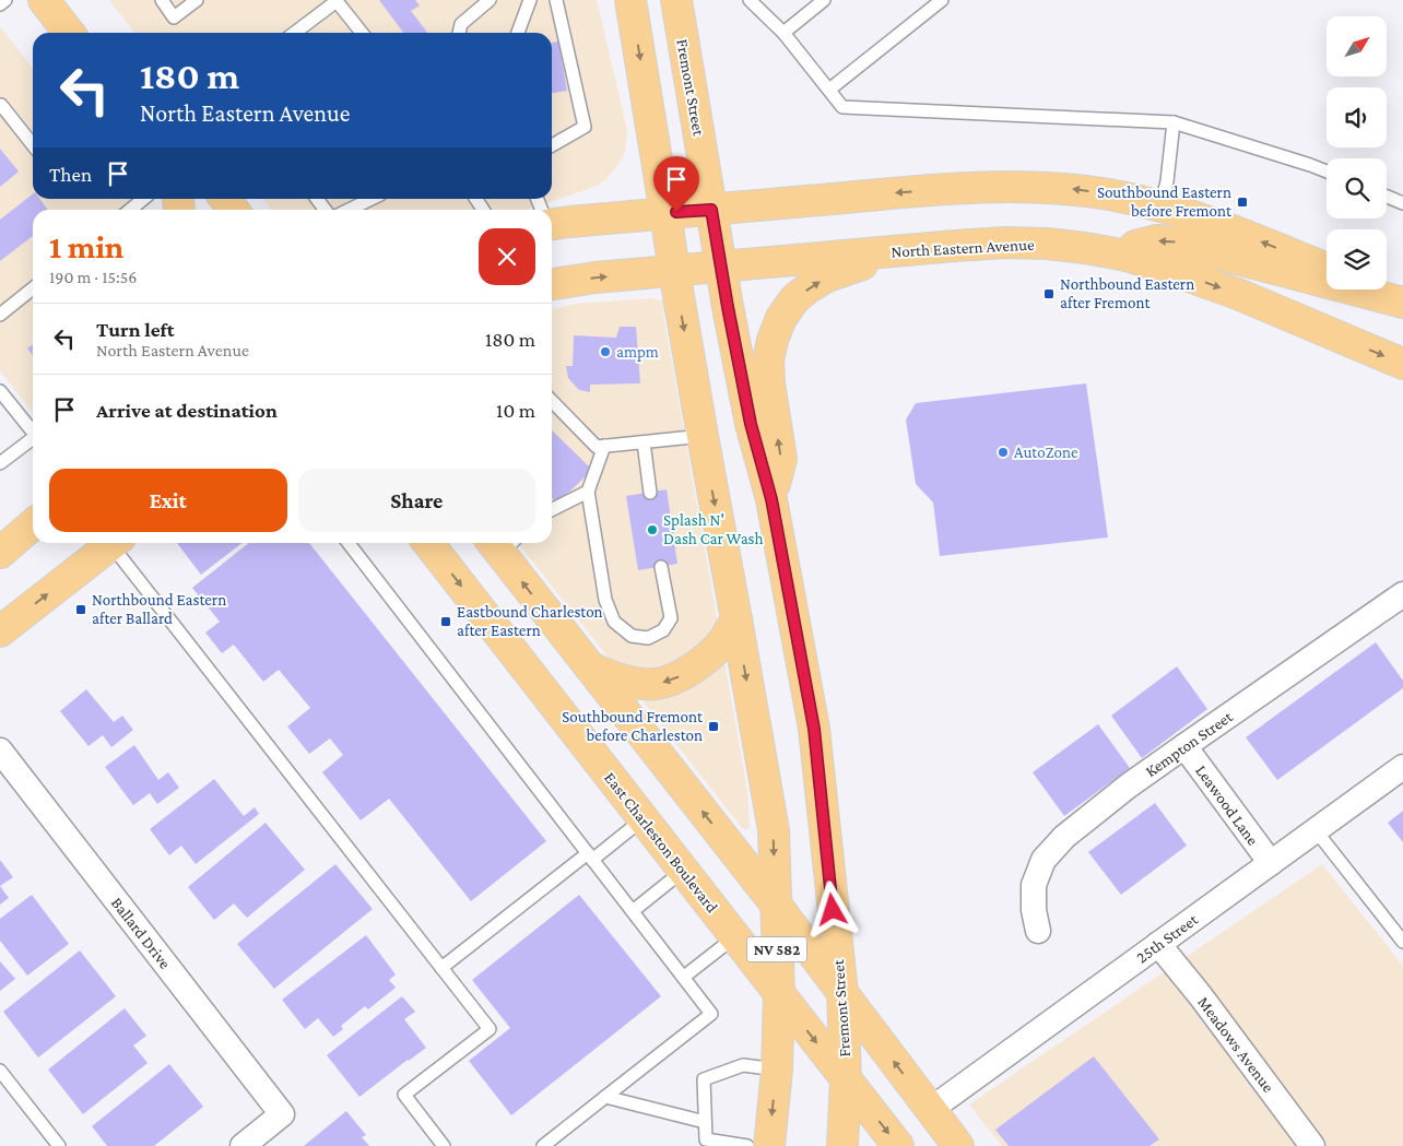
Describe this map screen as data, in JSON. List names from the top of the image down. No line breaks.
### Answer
{"streets":{"main road":["Fremont Street","North Eastern Avenue","East Charleston Boulevard","NV 582"],"street":["Kempton Street","Leawood Lane","Ballard Drive","25th Street","Meadows Avenue"]},"crossings":[["Fremont Street","North Eastern Avenue"],["Fremont Street","East Charleston Boulevard"],["Kempton Street","Leawood Lane"],["Leawood Lane","25th Street"],["25th Street","Meadows Avenue"]],"places":{"transit":["Southbound Eastern before Fremont","Northbound Eastern after Fremont","Northbound Eastern after Ballard","Eastbound Charleston after Eastern","Southbound Fremont before Charleston"],"other":["ampm","AutoZone","Splash N' Dash Car Wash"]},"north":"top right","page":{"turn":["180 m","North Eastern Avenue"],"then":"Then","heading":["1 min","190 m · 15:56"],"list":[{"name":"Turn left","note":"North Eastern Avenue","value":"180 m"},{"name":"Arrive at destination","value":"10 m"}],"buttons":["Exit","Share"]}}
